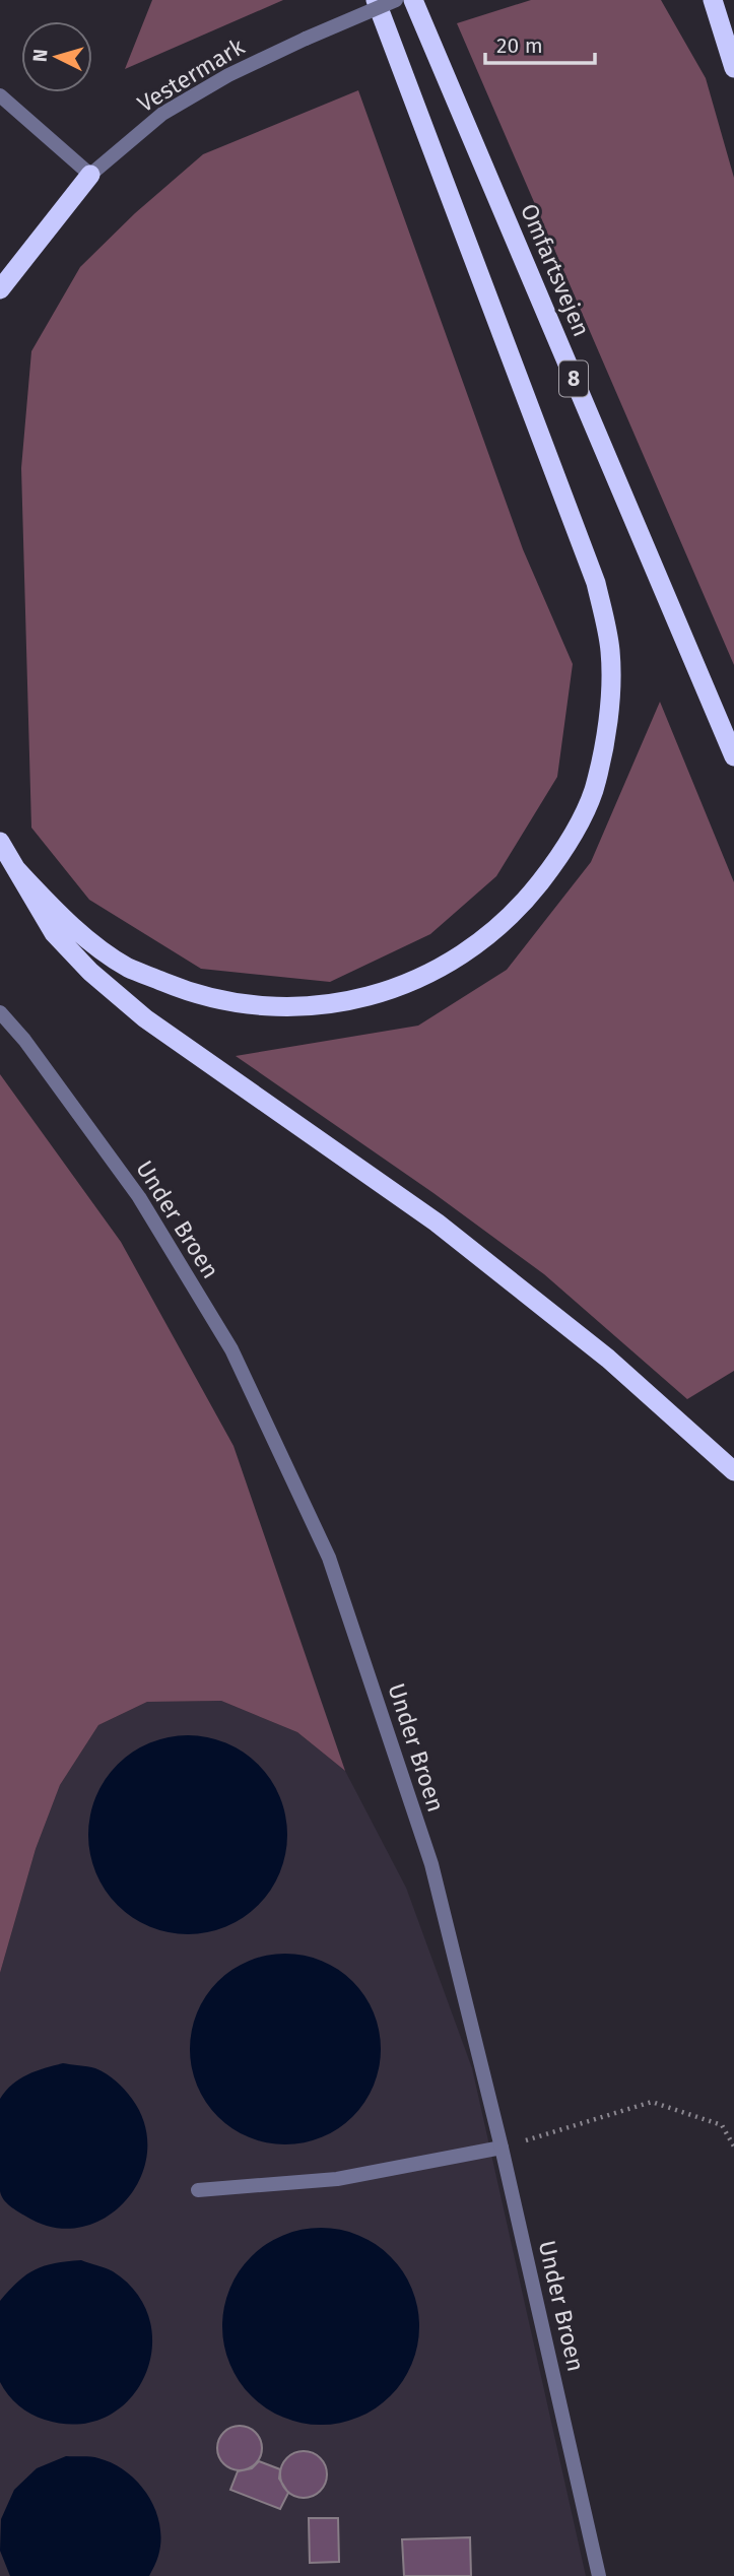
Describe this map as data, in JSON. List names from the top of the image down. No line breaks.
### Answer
{"streets":{"highway":["Omfartsvejen","8"],"street":["Vestermark","Under Broen"]},"scale_bar":"20 m","north":"left"}
